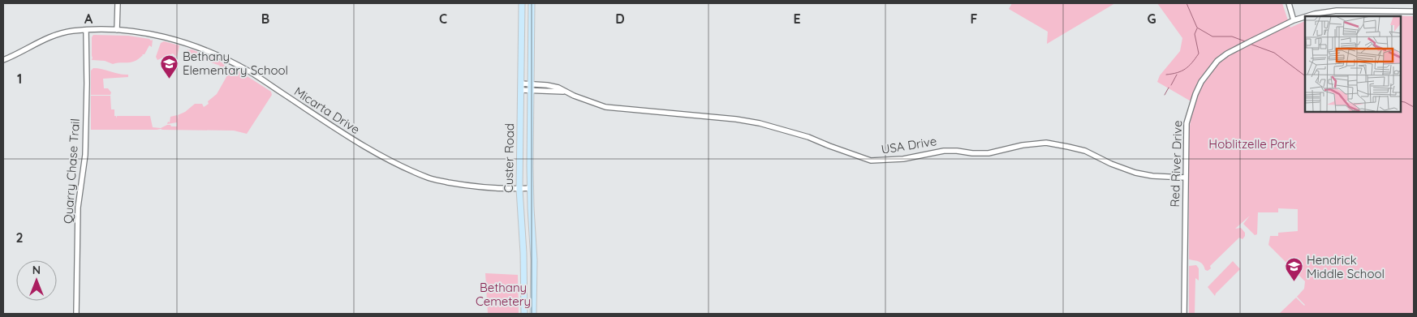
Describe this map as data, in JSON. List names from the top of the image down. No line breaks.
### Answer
{"streets":{"main road":["Custer Road"],"street":["Micarta Drive","USA Drive","Red River Drive","Quarry Chase Trail"]},"crossings":[["Micarta Drive","Custer Road"],["Micarta Drive","Quarry Chase Trail"],["USA Drive","Custer Road"],["USA Drive","Red River Drive"]],"parks":["Hoblitzelle Park","Bethany Cemetery"],"places":{"school or university":["Bethany Elementary School","Hendrick Middle School"]},"north":"top","grid":{"columns":["A","B","C","D","E","F","G"],"rows":["1","2"]}}
